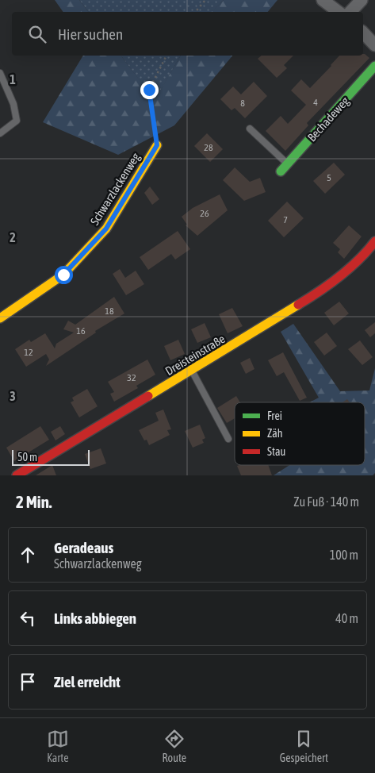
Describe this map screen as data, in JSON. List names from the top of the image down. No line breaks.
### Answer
{"streets":{"street":["Bechadeweg","Schwarzlackenweg","Dreisteinstraße"]},"house_numbers":["4","8","28","5","26","7","18","16","12","32"],"legend":["Frei","Zäh","Stau"],"scale_bar":"50 m","page":{"search":"Hier suchen","scale":"50 m","heading":["2 Min.","Zu Fuß · 140 m"],"list":[["Geradeaus","Schwarzlackenweg","100 m"],["Links abbiegen","40 m"],"Ziel erreicht"],"nav":["Karte","Route","Gespeichert"]},"grid":{"rows":["1","2","3"]}}
